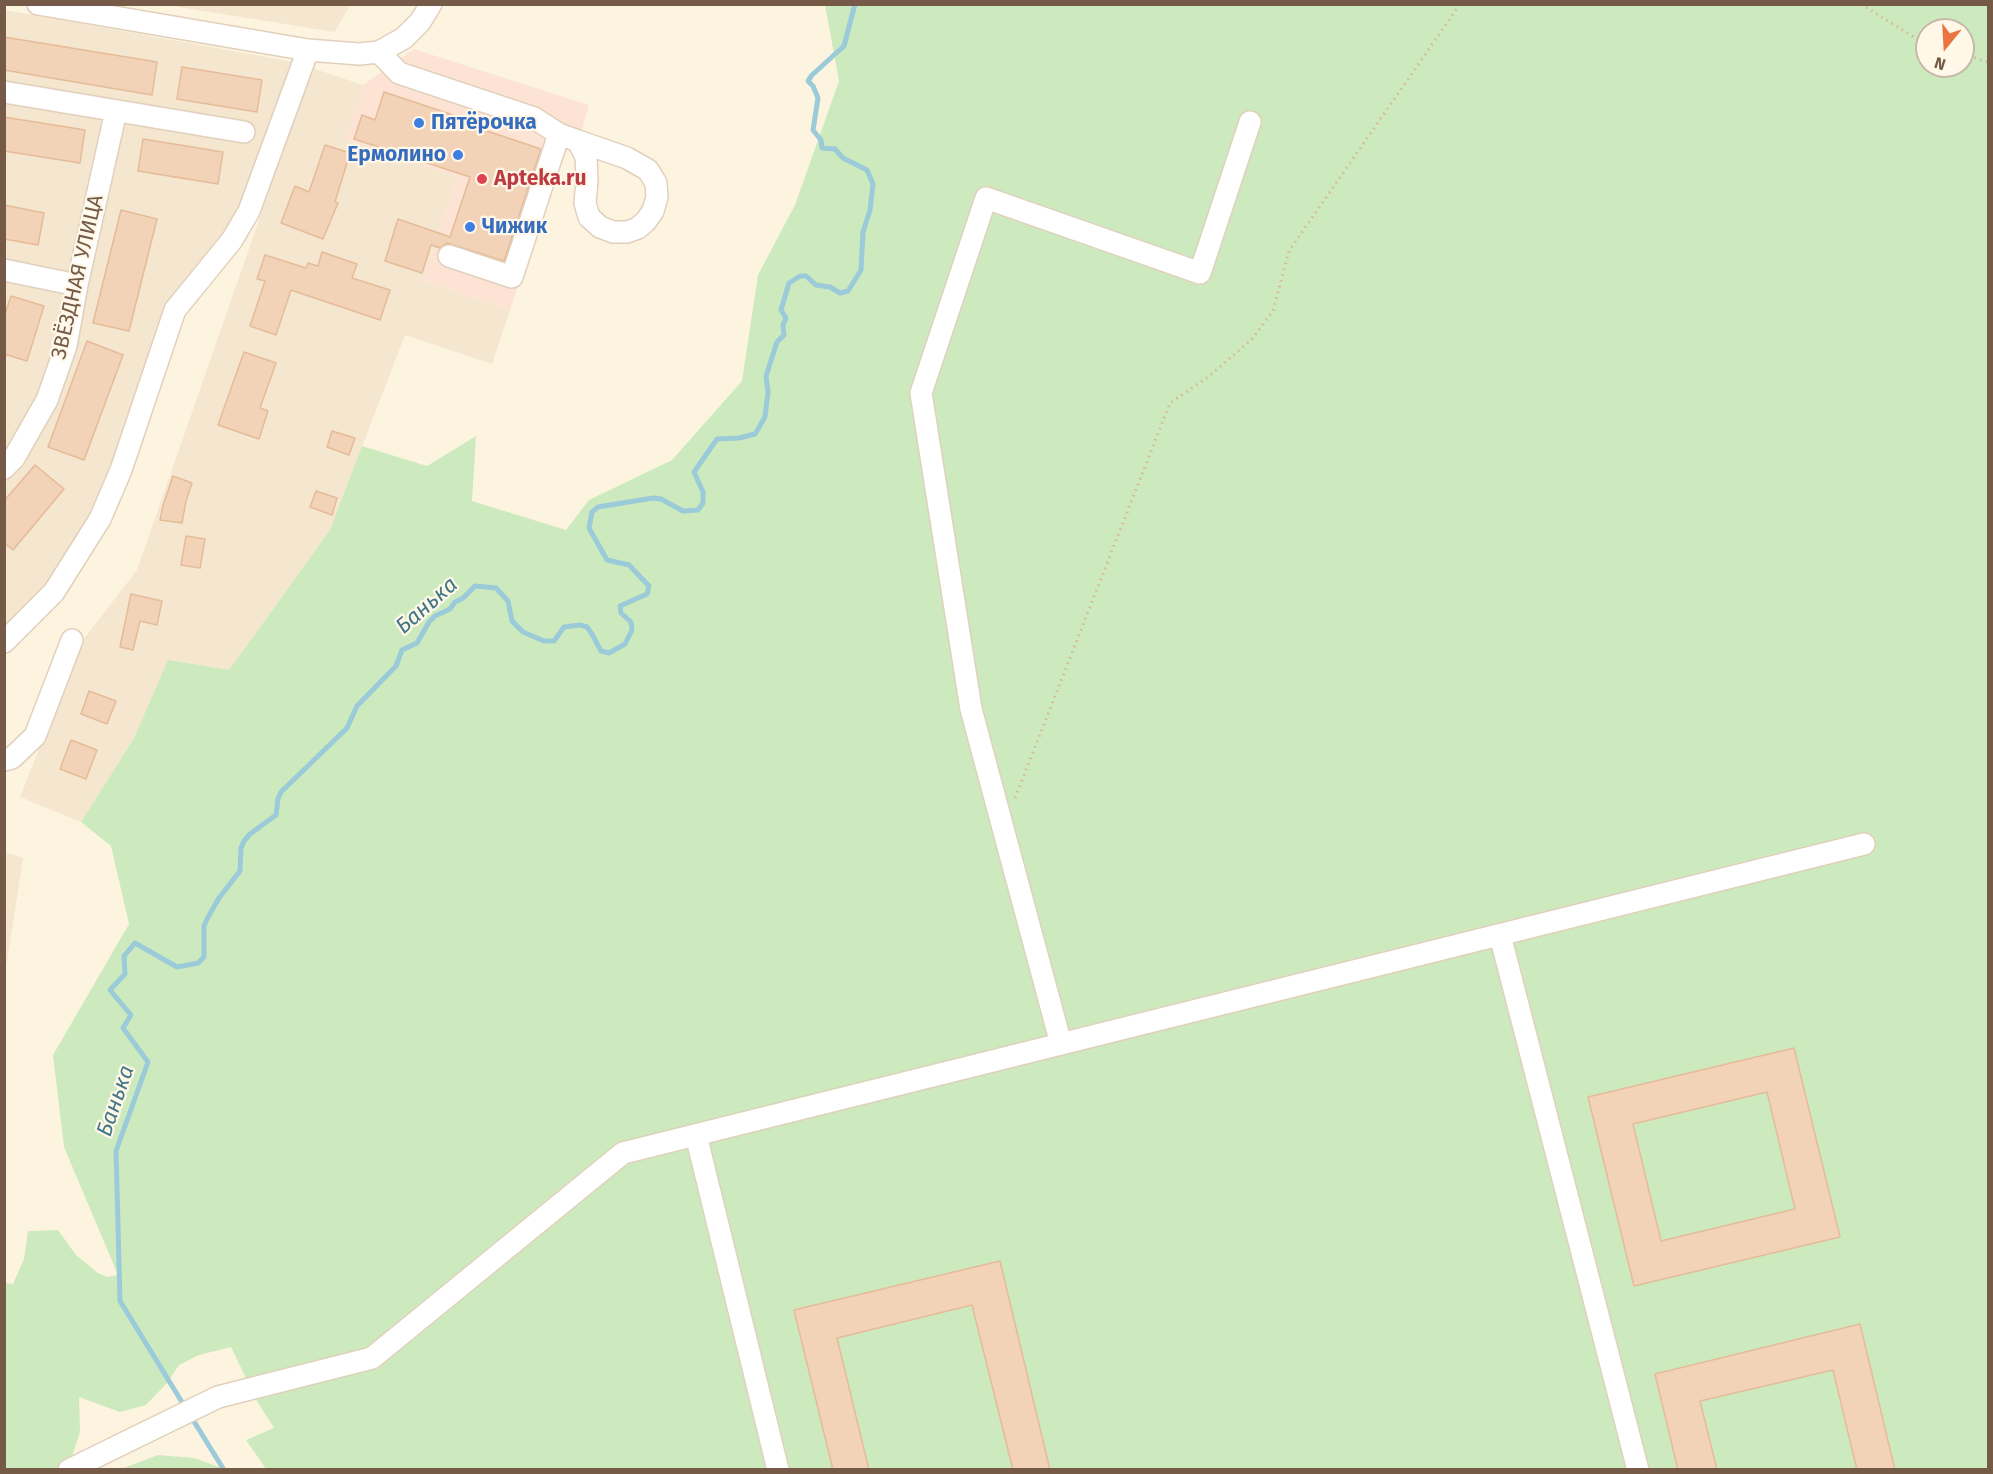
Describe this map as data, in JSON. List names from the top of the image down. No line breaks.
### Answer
{"streets":{"street":["ЗВЁЗДНАЯ УЛИЦА"]},"water":["Банька"],"places":["Пятёрочка","Ермолино","Apteka.ru","Чижик"],"north":"bottom"}
